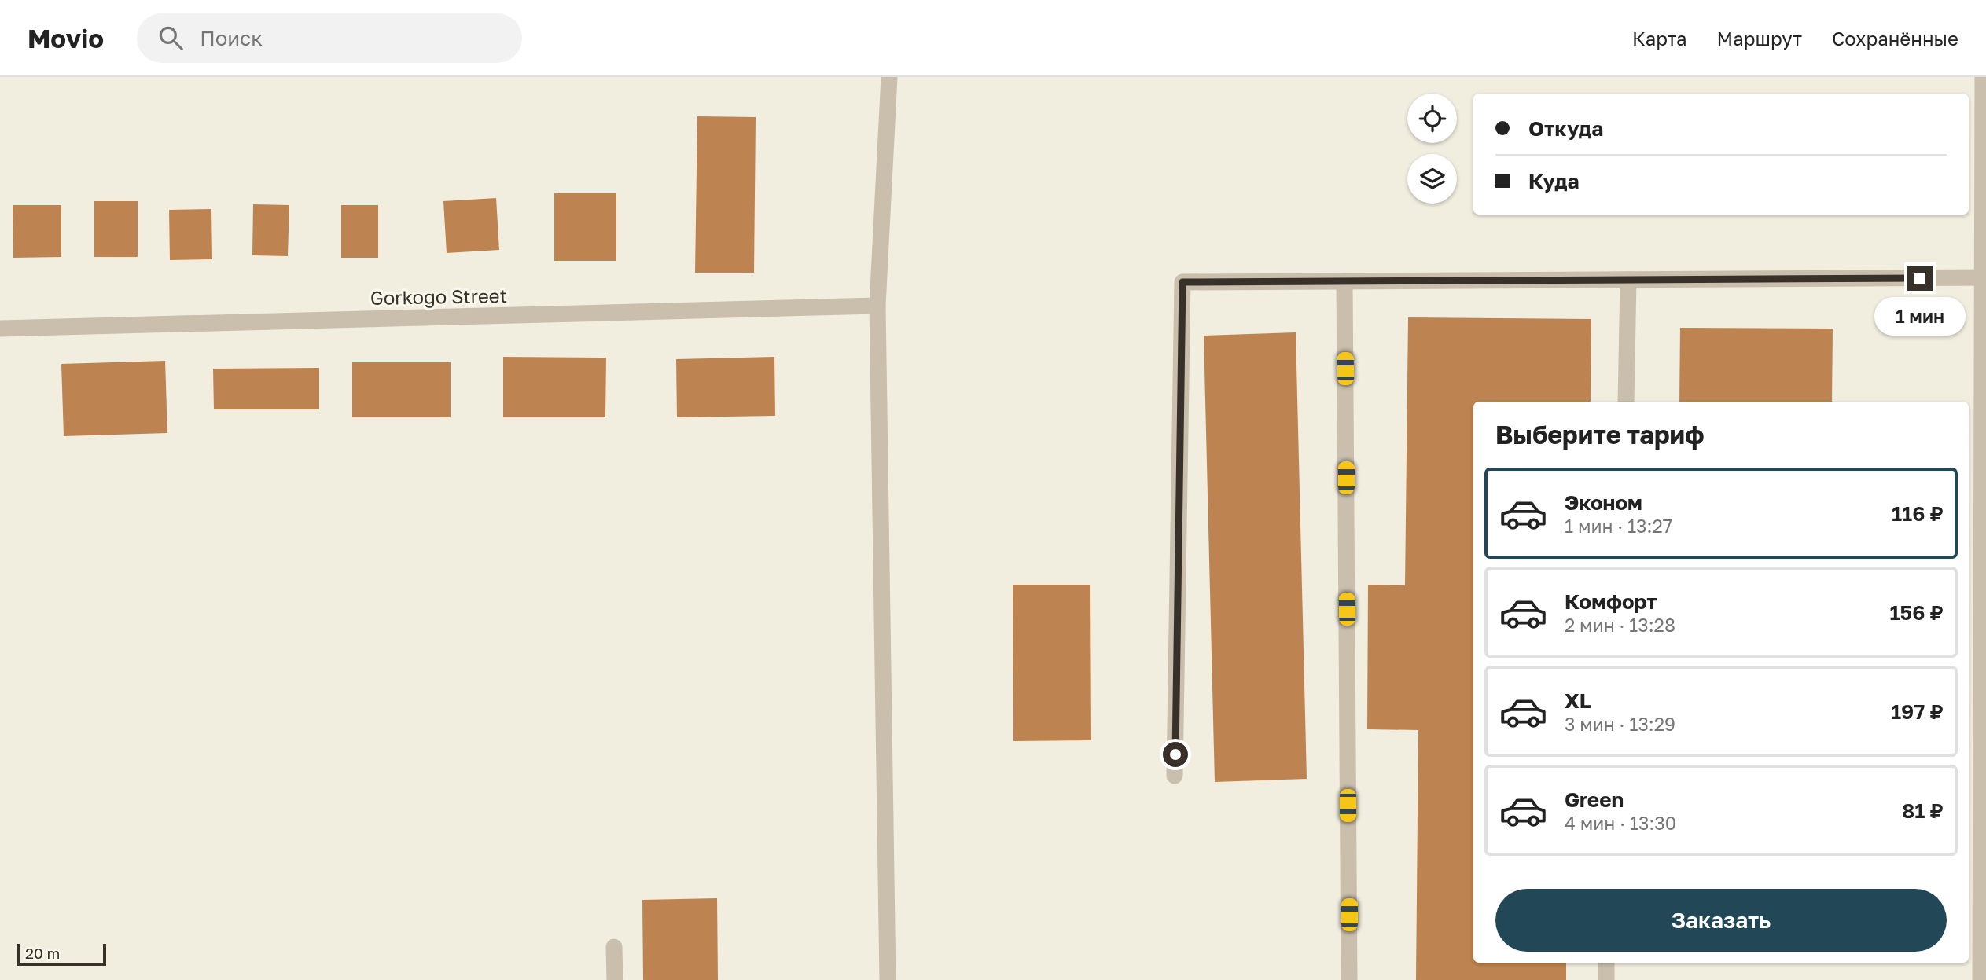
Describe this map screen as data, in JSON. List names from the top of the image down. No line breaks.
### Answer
{"streets":{"street":["Gorkogo Street"]},"scale_bar":"20 m","page":{"header":"Movio","search":"Поиск","nav":["Карта","Маршрут","Сохранённые"],"banner":["Откуда","Куда"],"bubble":"1 мин","heading":"Выберите тариф","list":[{"name":"Эконом","note":"1 мин · 13:27","value":"116 ₽"},{"name":"Комфорт","note":"2 мин · 13:28","value":"156 ₽"},{"name":"XL","note":"3 мин · 13:29","value":"197 ₽"},{"name":"Green","note":"4 мин · 13:30","value":"81 ₽"}],"buttons":"Заказать","scale":"20 m"}}
